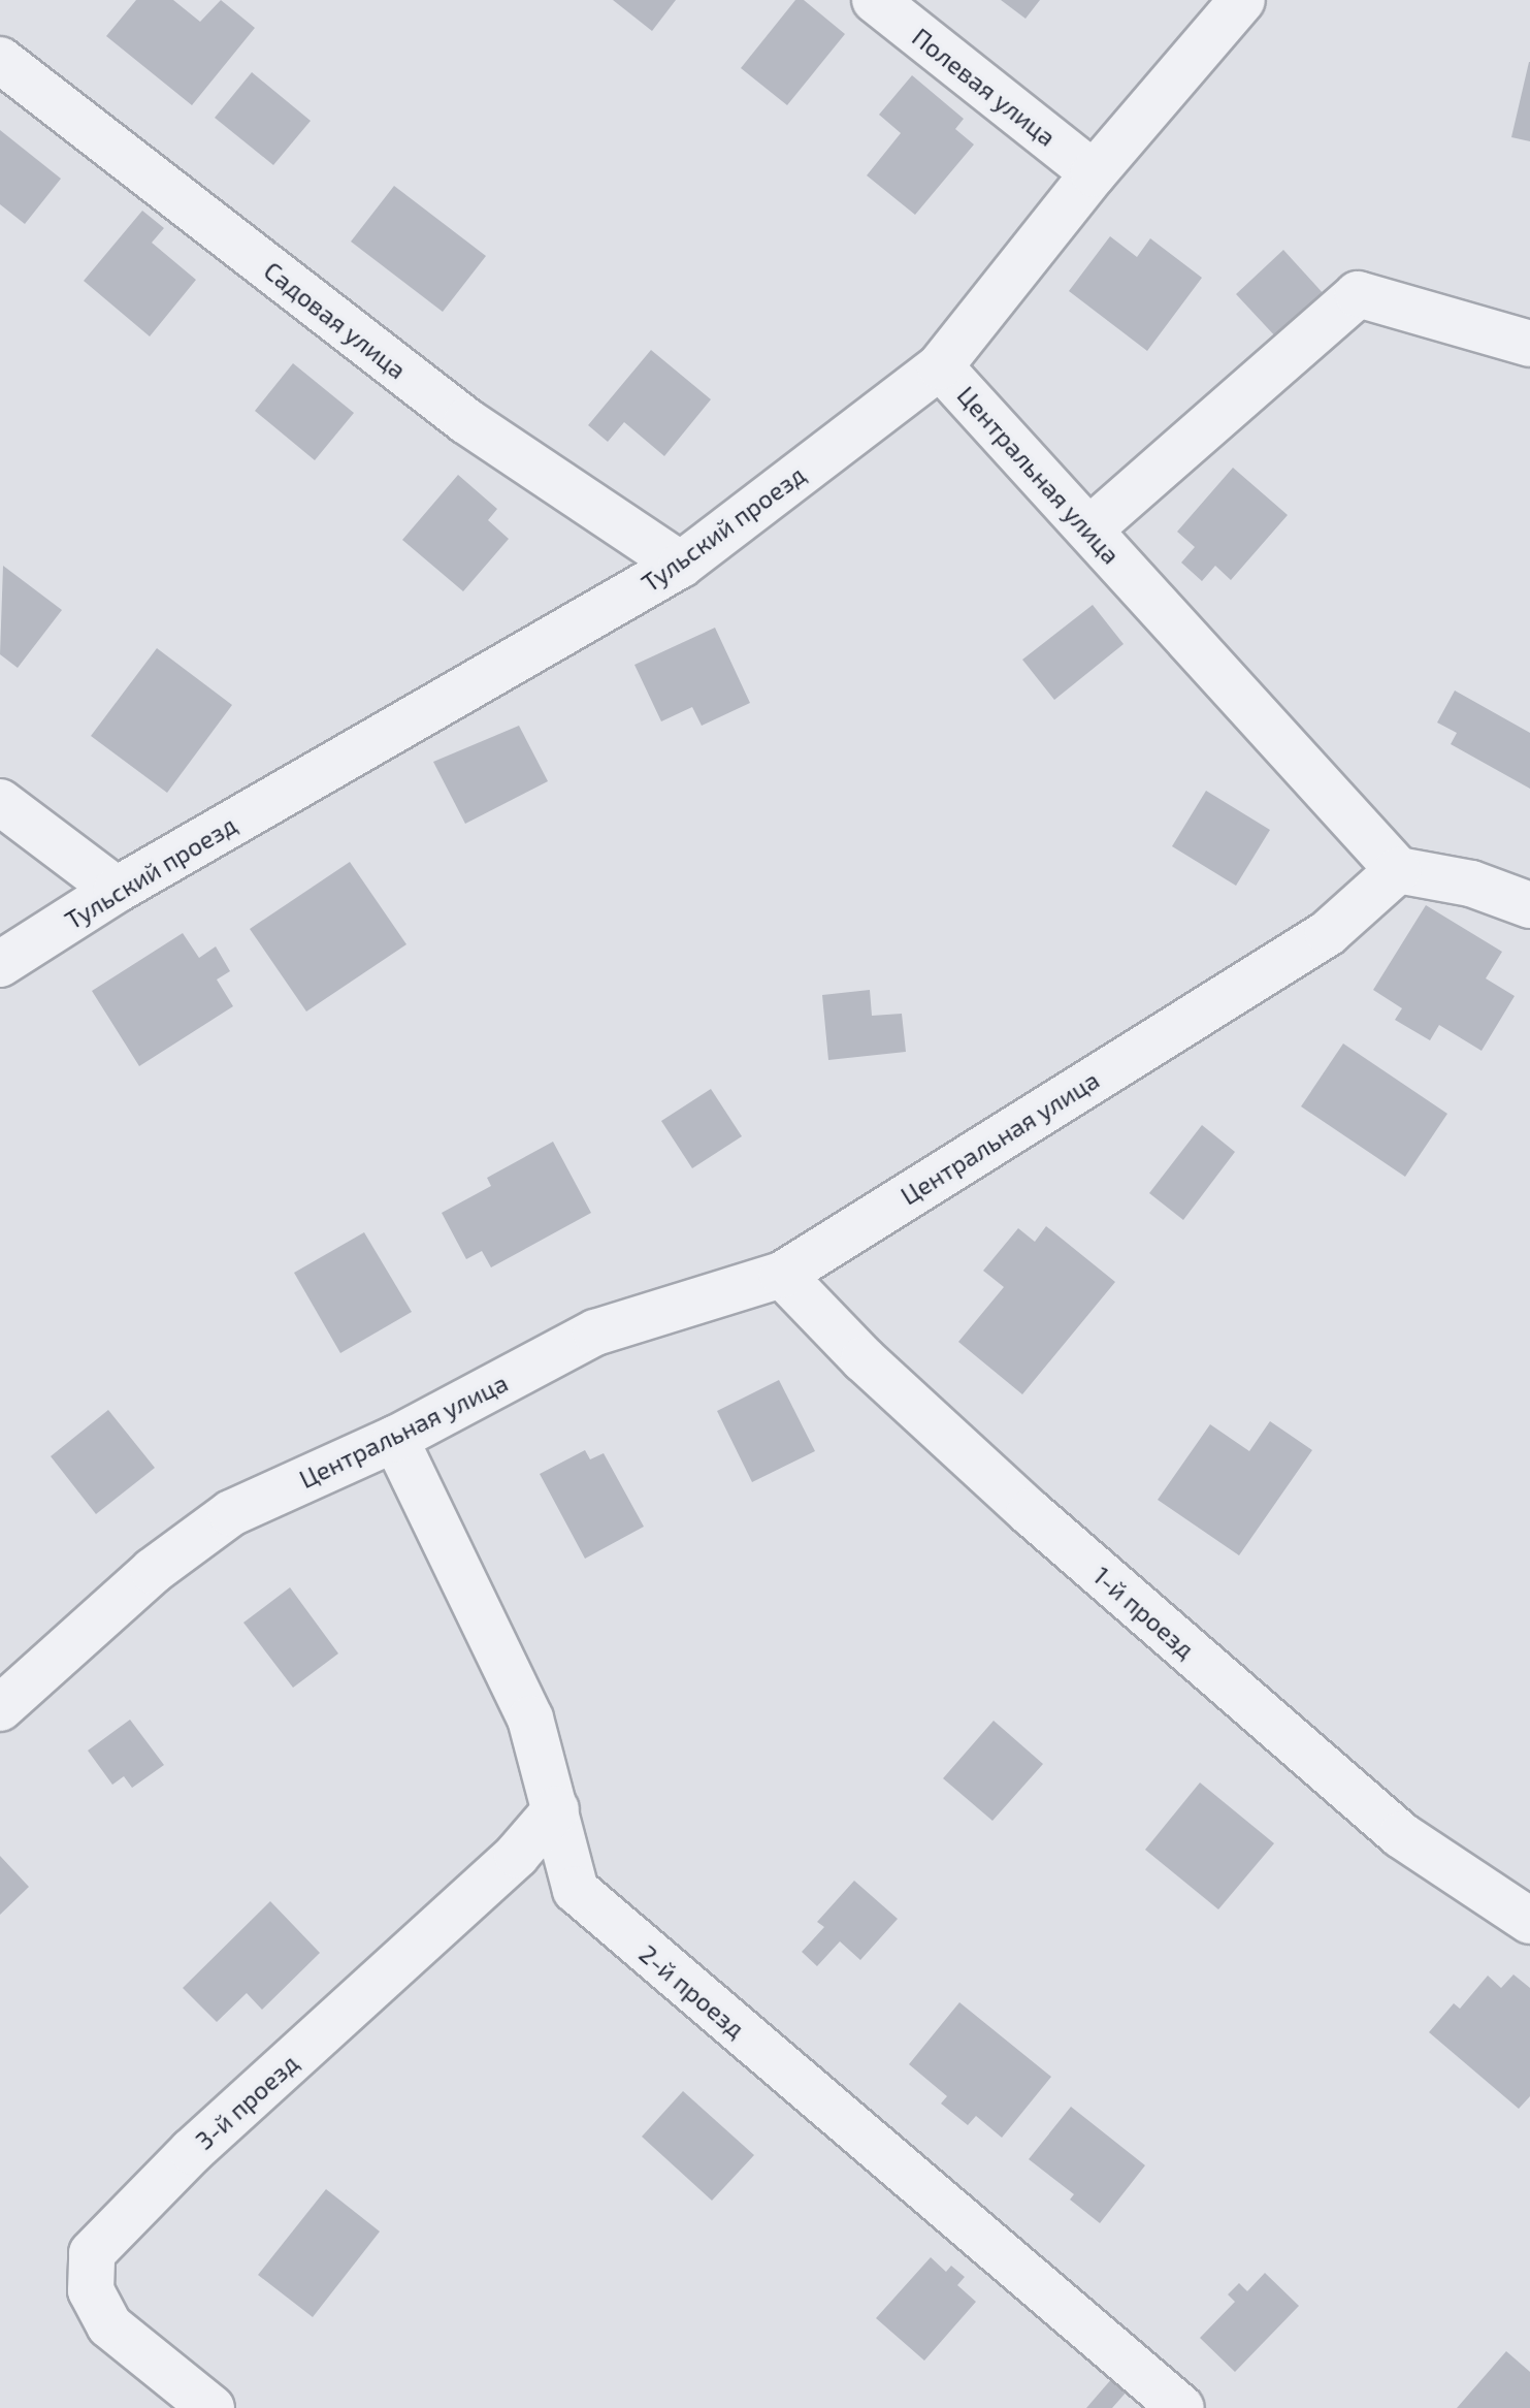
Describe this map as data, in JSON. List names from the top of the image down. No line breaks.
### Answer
{"streets":{"street":["Полевая улица","Садовая улица","Центральная улица","Тульский проезд","1-й проезд","2-й проезд","3-й проезд"]},"crossings":[["Полевая улица","Тульский проезд"],["Садовая улица","Тульский проезд"],["Центральная улица","Тульский проезд"],["Центральная улица","1-й проезд"],["Центральная улица","2-й проезд"],["2-й проезд","3-й проезд"]]}
